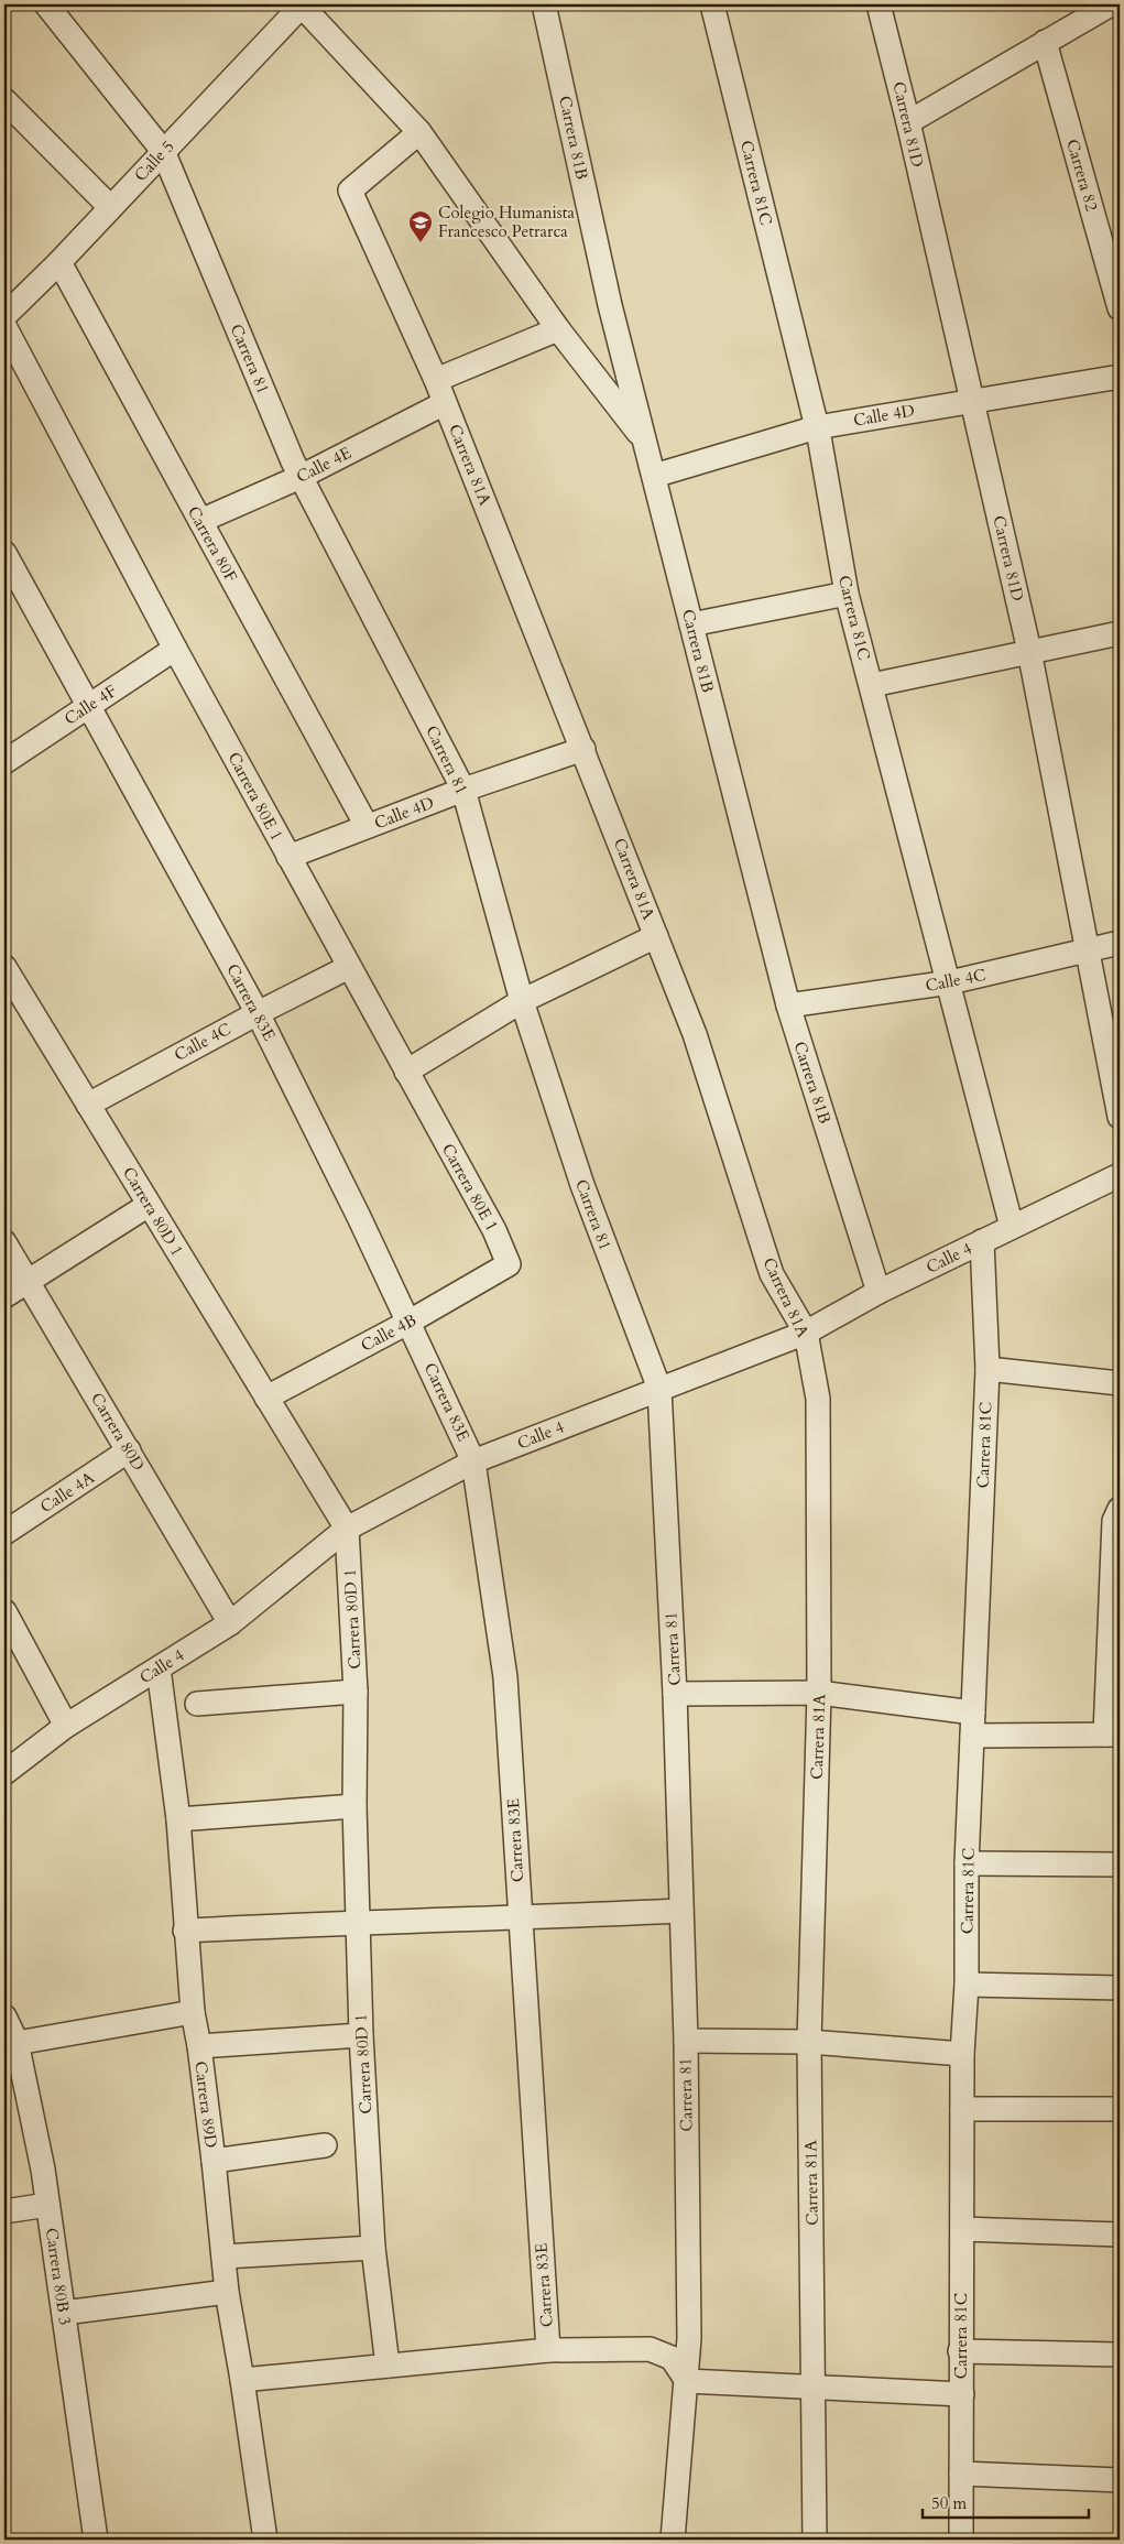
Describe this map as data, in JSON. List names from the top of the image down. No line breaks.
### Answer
{"streets":{"street":["Carrera 81D","Carrera 81B","Calle 5","Carrera 82","Carrera 81C","Carrera 81","Calle 4D","Calle 4E","Carrera 81A","Carrera 80F","Calle 4F","Carrera 80E 1","Calle 4C","Carrera 83E","Carrera 80D 1","Calle 4","Calle 4B","Carrera 80D","Calle 4A","Carrera 89D","Carrera 80B 3"]},"crossings":[["Carrera 81D","Calle 4D"],["Carrera 81D","Calle 4C"],["Carrera 81B","Calle 4D"],["Carrera 81B","Calle 4C"],["Carrera 81B","Calle 4"],["Calle 5","Carrera 81"],["Calle 5","Carrera 80F"],["Carrera 81C","Calle 4D"],["Carrera 81C","Calle 4C"],["Carrera 81C","Calle 4"],["Carrera 81","Calle 4D"],["Carrera 81","Calle 4E"],["Carrera 81","Calle 4"],["Calle 4D","Carrera 81A"],["Calle 4D","Carrera 80F"],["Calle 4D","Carrera 80E 1"],["Calle 4E","Carrera 81A"],["Calle 4E","Carrera 80F"],["Carrera 81A","Calle 4"],["Calle 4F","Carrera 80E 1"],["Calle 4F","Carrera 83E"],["Carrera 80E 1","Calle 4C"],["Carrera 80E 1","Calle 4B"],["Calle 4C","Carrera 83E"],["Calle 4C","Carrera 80D 1"],["Carrera 83E","Calle 4"],["Carrera 83E","Calle 4B"],["Carrera 80D 1","Calle 4"],["Carrera 80D 1","Calle 4B"],["Calle 4","Carrera 80D"],["Calle 4","Carrera 89D"],["Carrera 80D","Calle 4A"]],"places":{"school or university":["Colegio Humanista Francesco Petrarca"]},"scale_bar":"50 m"}
